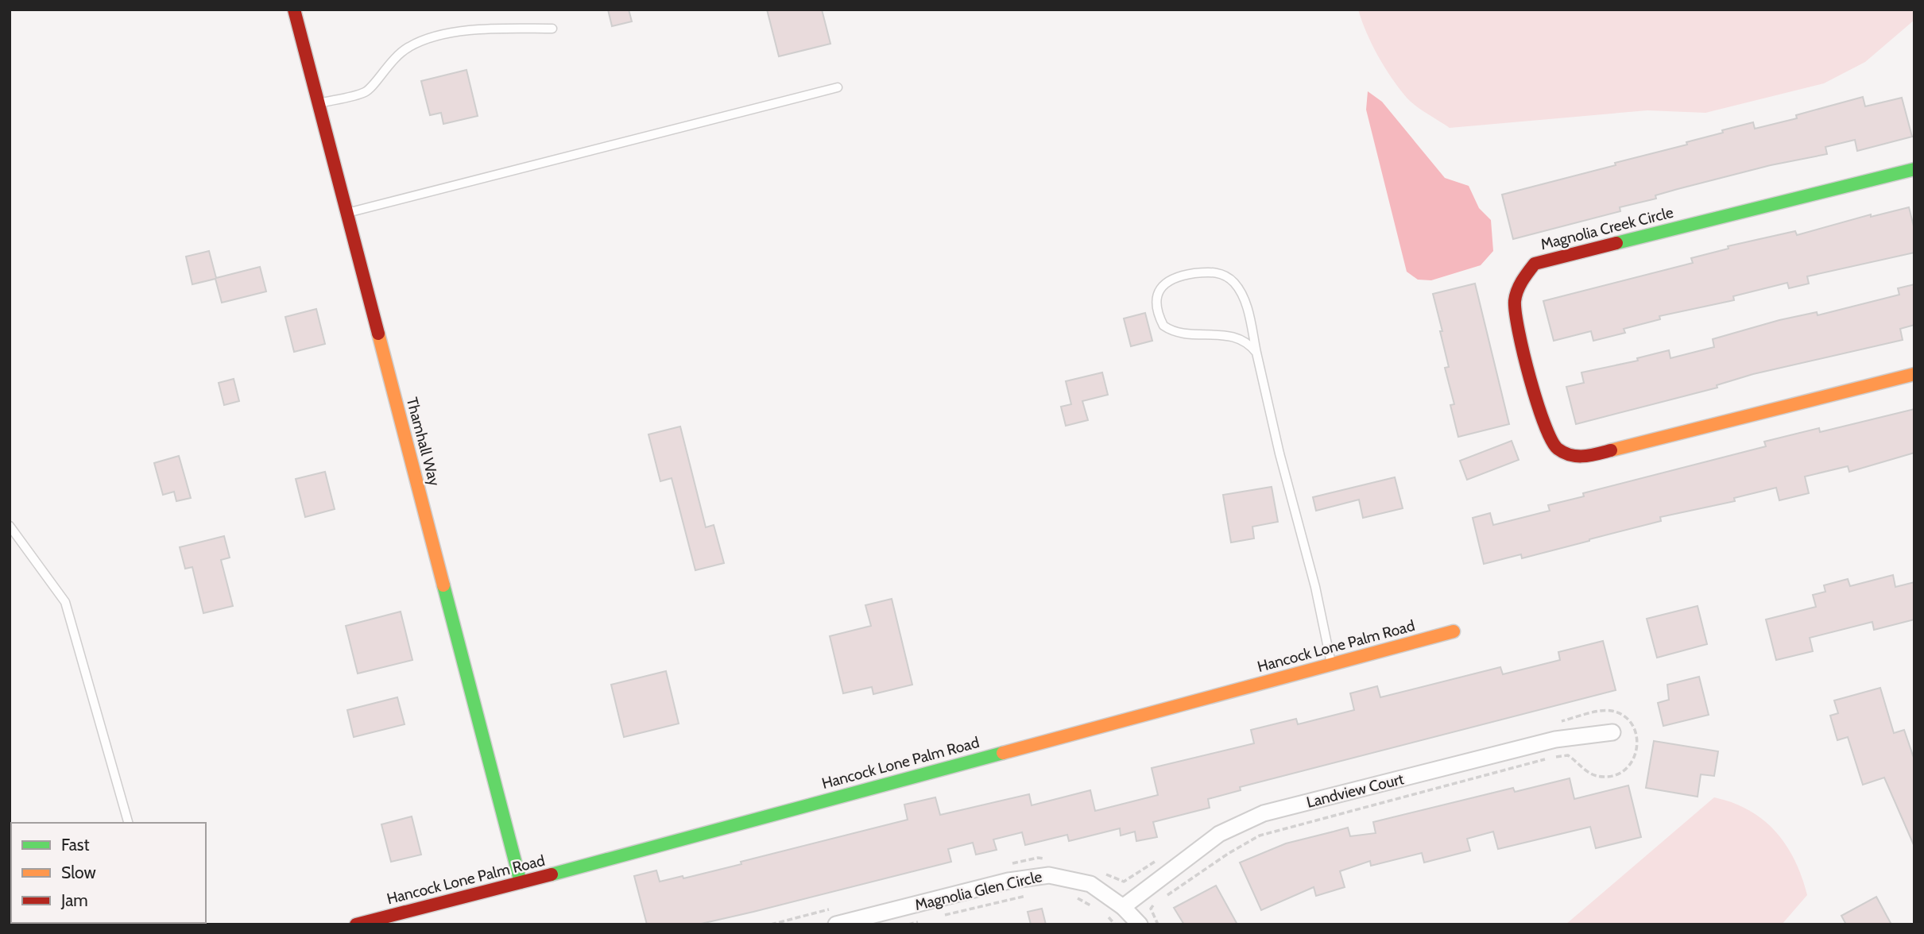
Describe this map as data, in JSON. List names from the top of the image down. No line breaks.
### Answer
{"streets":{"street":["Magnolia Creek Circle","Thamhall Way","Hancock Lone Palm Road","Landview Court","Magnolia Glen Circle"]},"crossings":[["Thamhall Way","Hancock Lone Palm Road"],["Landview Court","Magnolia Glen Circle"]],"legend":["Fast","Slow","Jam"]}
